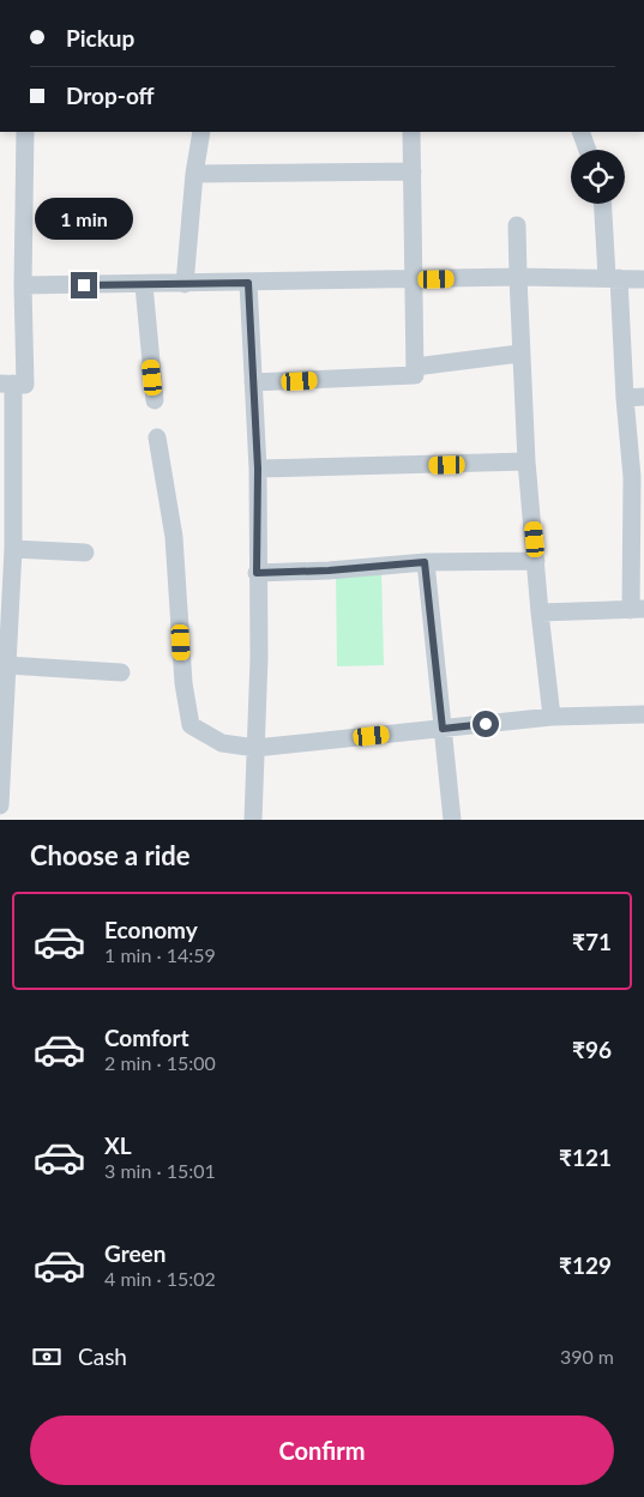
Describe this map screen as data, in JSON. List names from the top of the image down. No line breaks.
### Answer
{"page":{"banner":["Pickup","Drop-off"],"bubble":"1 min","heading":"Choose a ride","list":[{"name":"Economy","note":"1 min · 14:59","value":"₹71"},{"name":"Comfort","note":"2 min · 15:00","value":"₹96"},{"name":"XL","note":"3 min · 15:01","value":"₹121"},{"name":"Green","note":"4 min · 15:02","value":"₹129"}],"pay":["Cash","390 m"],"buttons":"Confirm"}}
